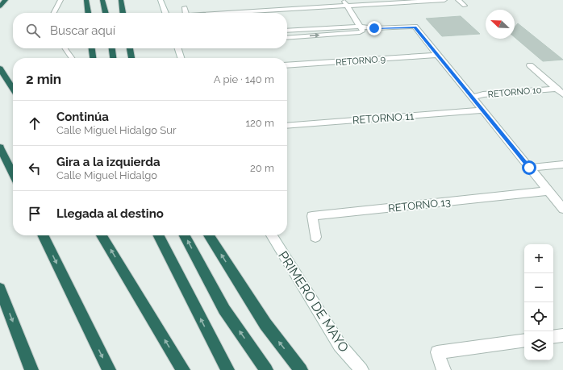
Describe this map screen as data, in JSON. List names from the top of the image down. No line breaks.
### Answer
{"streets":{"street":["RETORNO 9","RETORNO 10","RETORNO 11","RETORNO 13","PRIMERO DE MAYO"]},"north":"top left","page":{"search":"Buscar aquí","heading":["2 min","A pie · 140 m"],"list":[["Continúa","Calle Miguel Hidalgo Sur","120 m"],["Gira a la izquierda","Calle Miguel Hidalgo","20 m"],"Llegada al destino"],"map_buttons":["+","−"]}}
